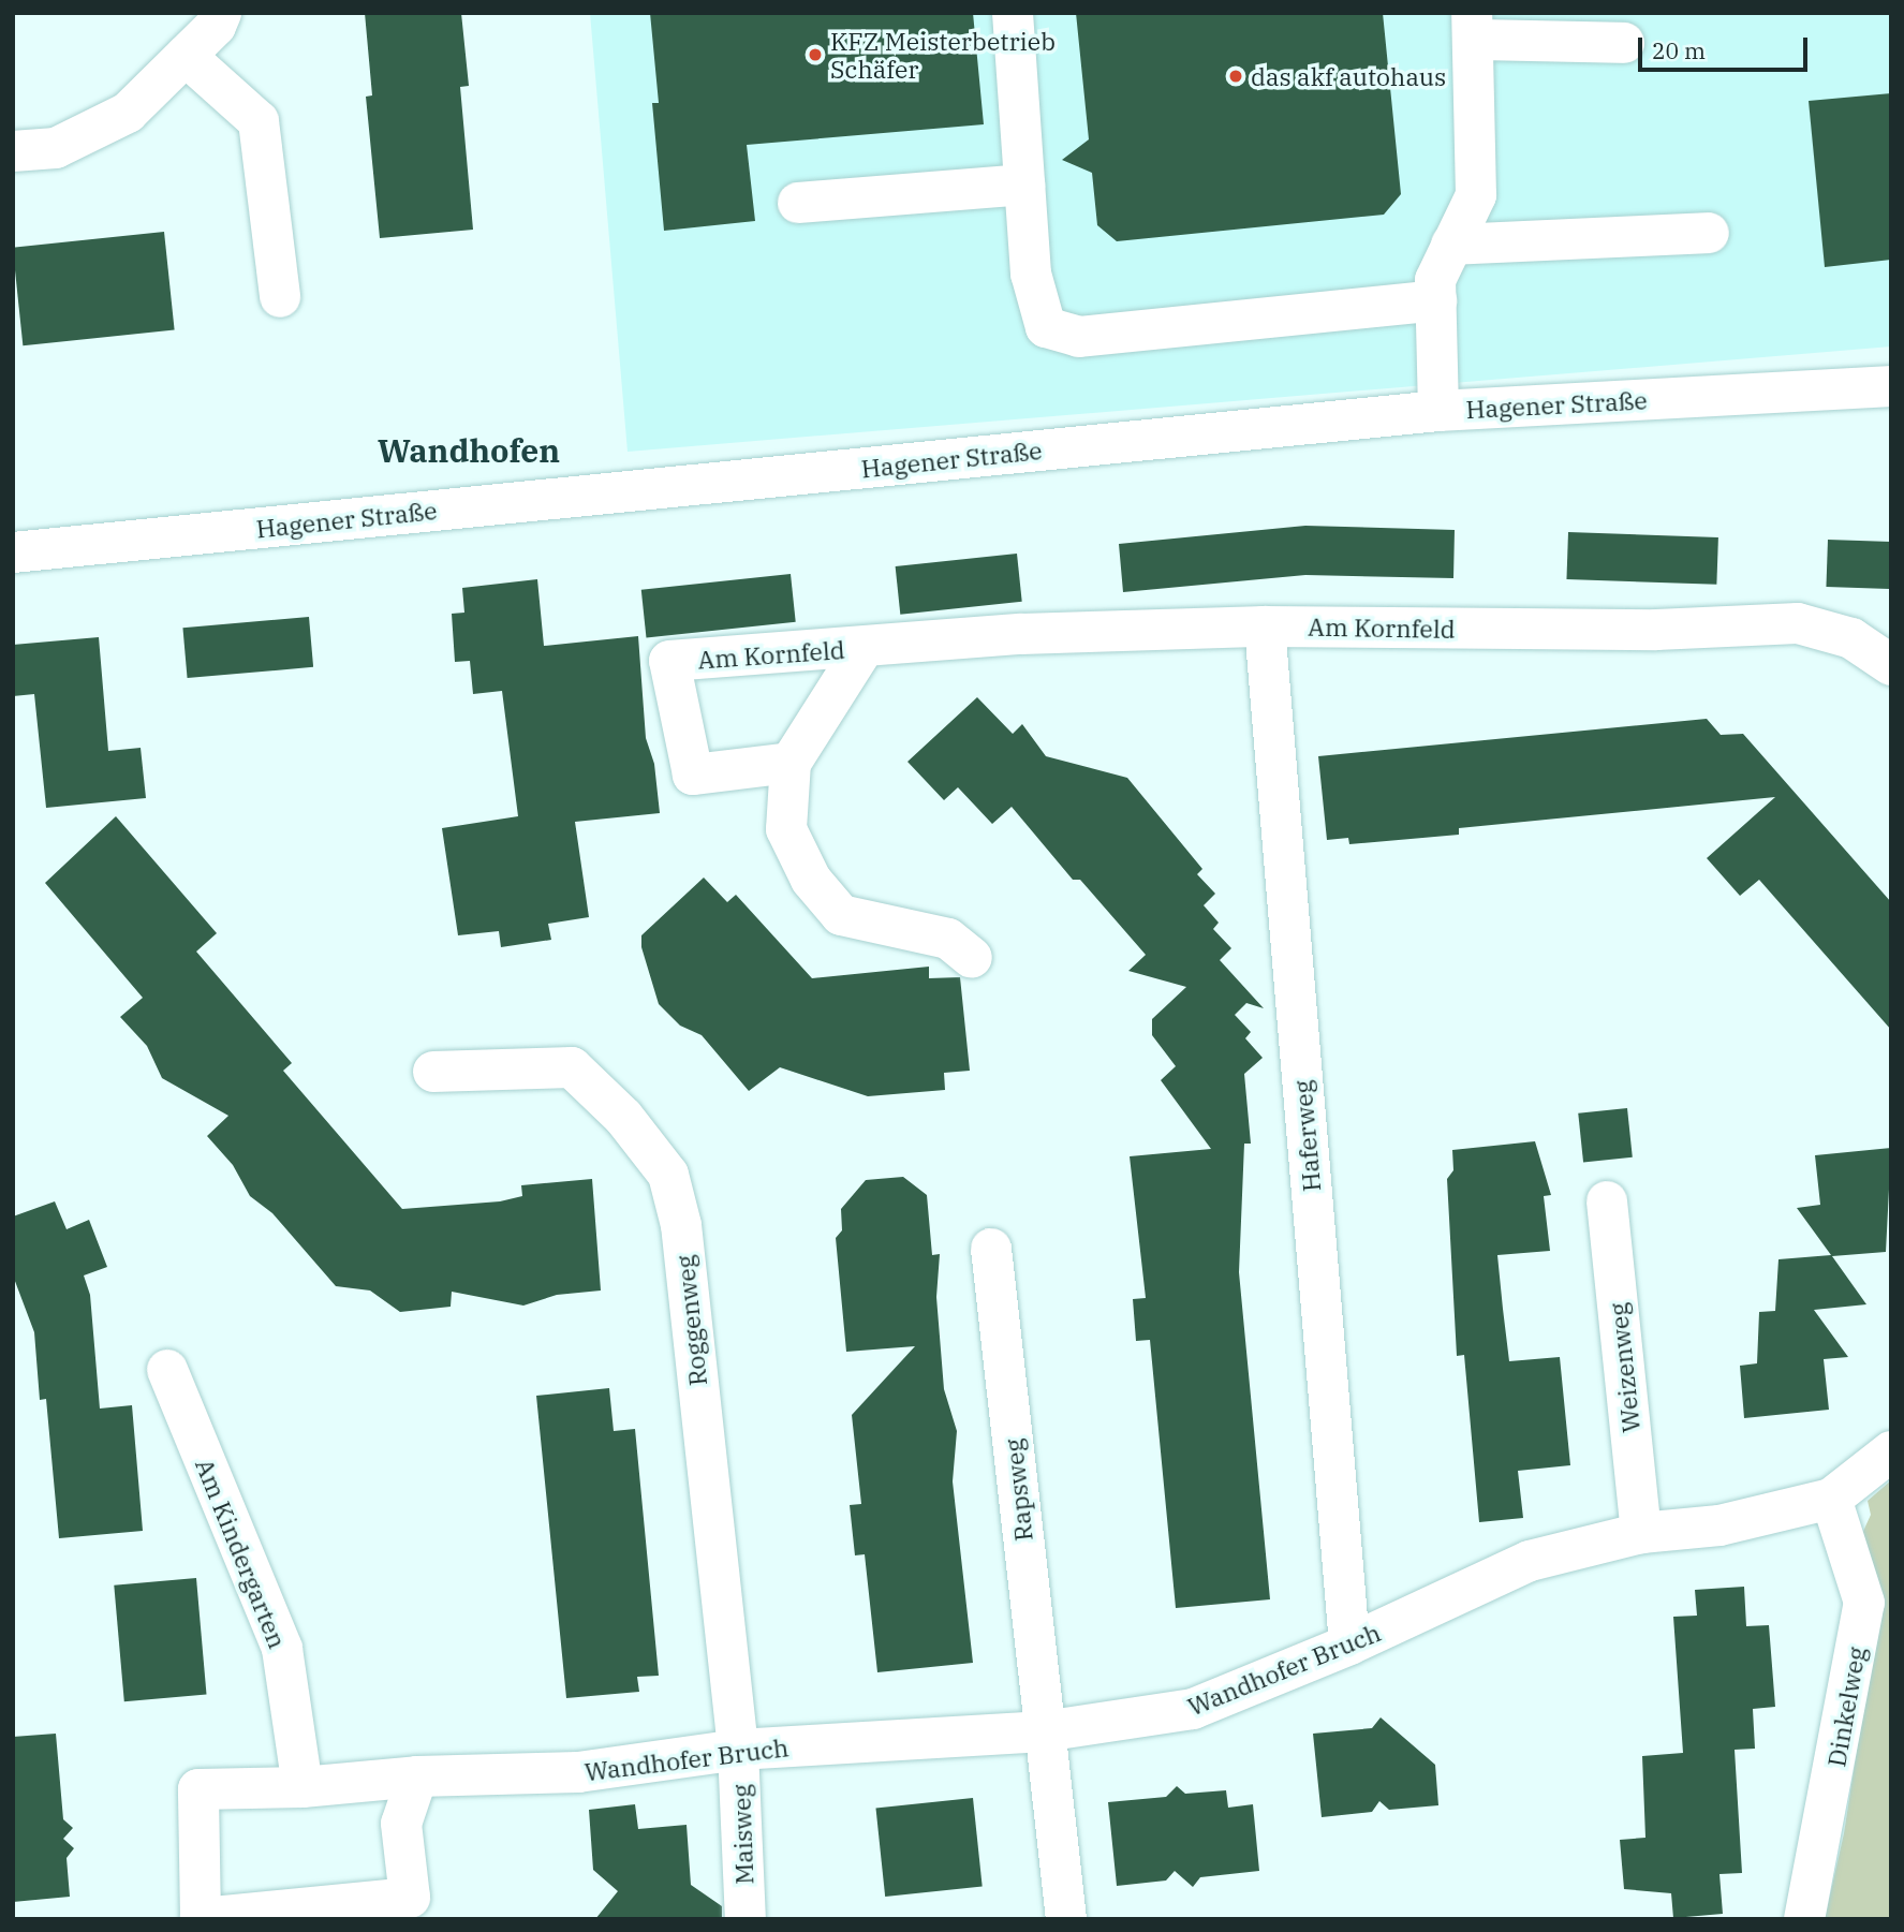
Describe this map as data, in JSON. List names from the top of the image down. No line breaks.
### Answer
{"streets":{"street":["Hagener Straße","Am Kornfeld","Haferweg","Roggenweg","Weizenweg","Rapsweg","Am Kindergarten","Wandhofer Bruch","Dinkelweg","Maisweg"]},"crossings":[["Am Kornfeld","Haferweg"],["Haferweg","Wandhofer Bruch"],["Roggenweg","Wandhofer Bruch"],["Roggenweg","Maisweg"],["Weizenweg","Wandhofer Bruch"],["Rapsweg","Wandhofer Bruch"],["Am Kindergarten","Wandhofer Bruch"],["Wandhofer Bruch","Dinkelweg"],["Wandhofer Bruch","Maisweg"]],"districts":["Wandhofen"],"places":["KFZ Meisterbetrieb Schäfer","das akf autohaus"],"scale_bar":"20 m"}
